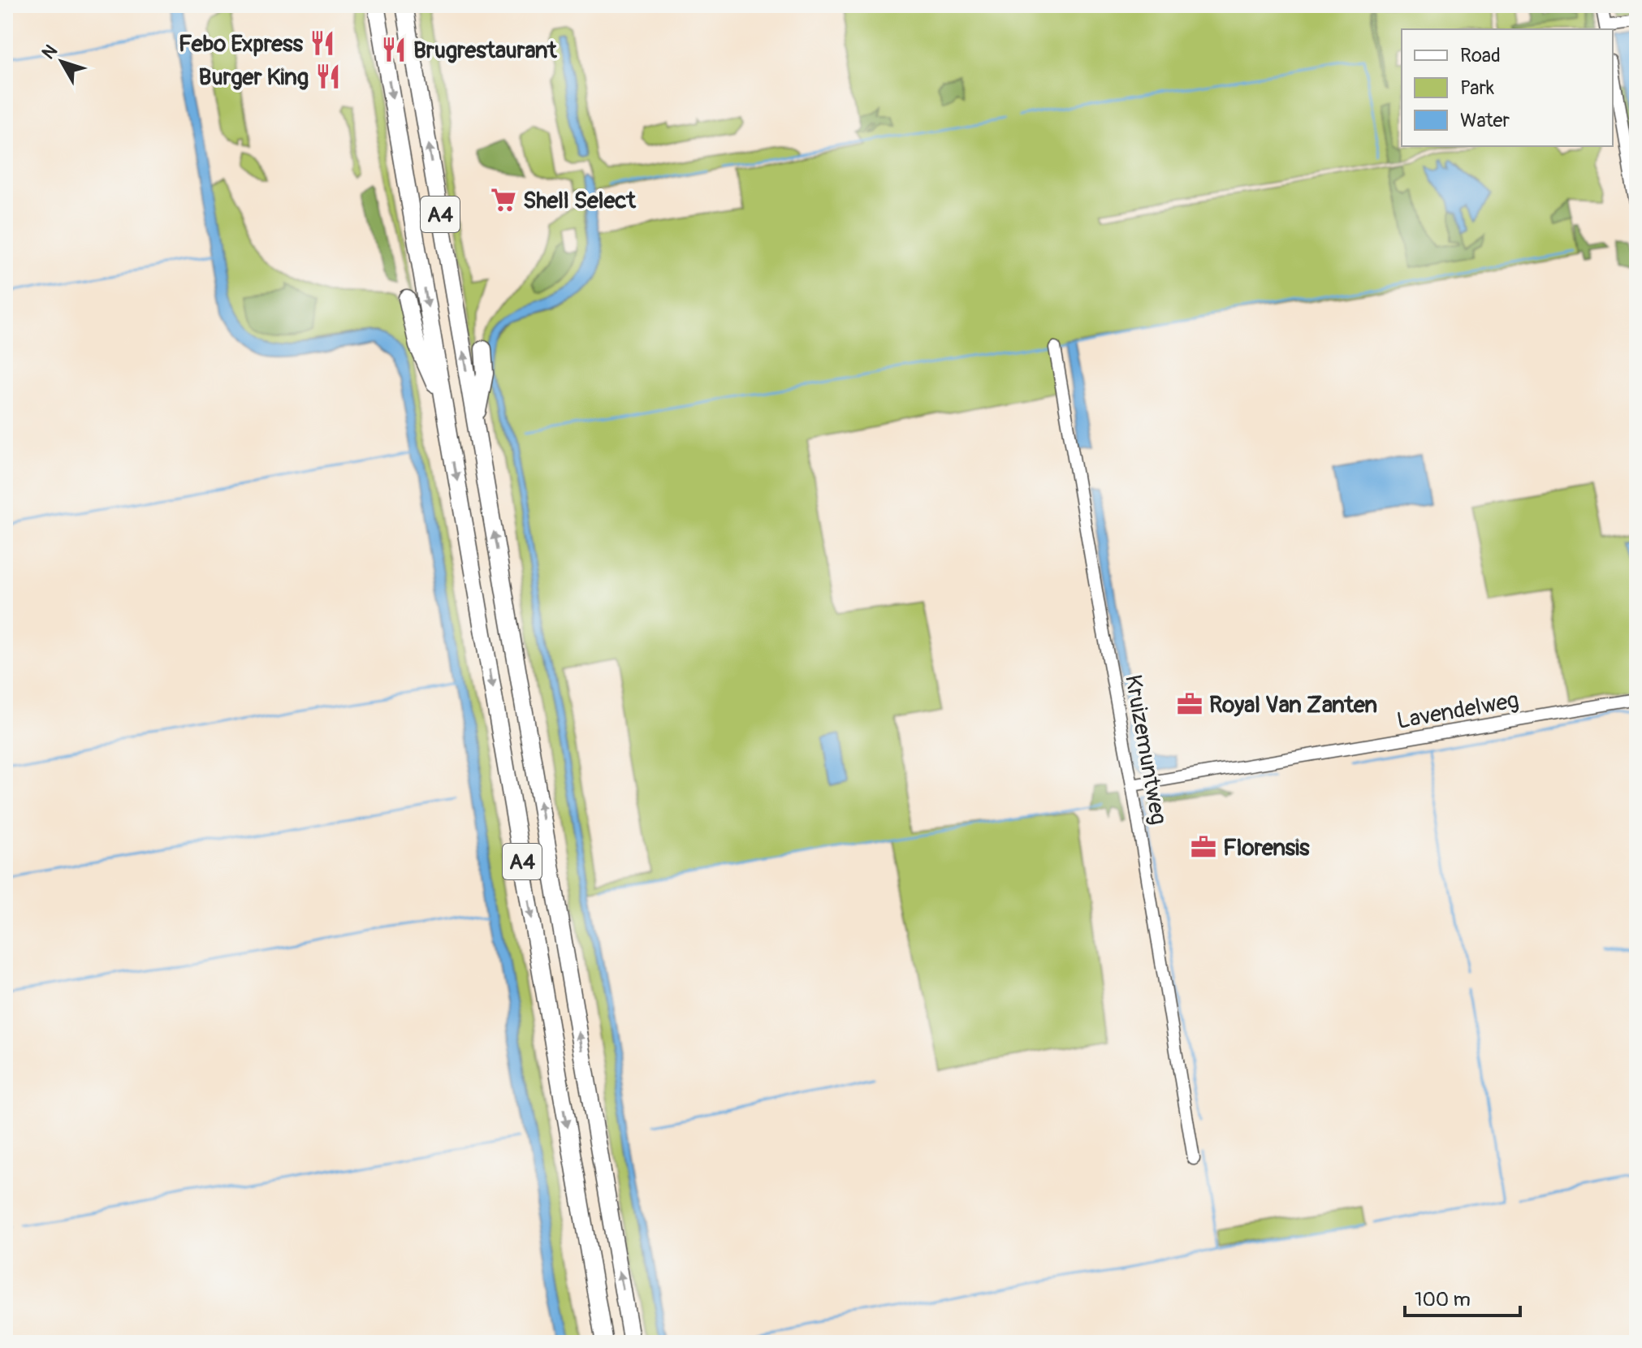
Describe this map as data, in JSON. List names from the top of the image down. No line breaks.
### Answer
{"streets":{"highway":["A4"],"street":["Lavendelweg","Kruizemuntweg"]},"crossings":[["Lavendelweg","Kruizemuntweg"]],"places":{"restaurant":["Febo Express","Brugrestaurant","Burger King"],"supermarket":["Shell Select"],"office":["Royal Van Zanten","Florensis"]},"legend":["Road","Park","Water"],"scale_bar":"100 m","north":"top left"}
